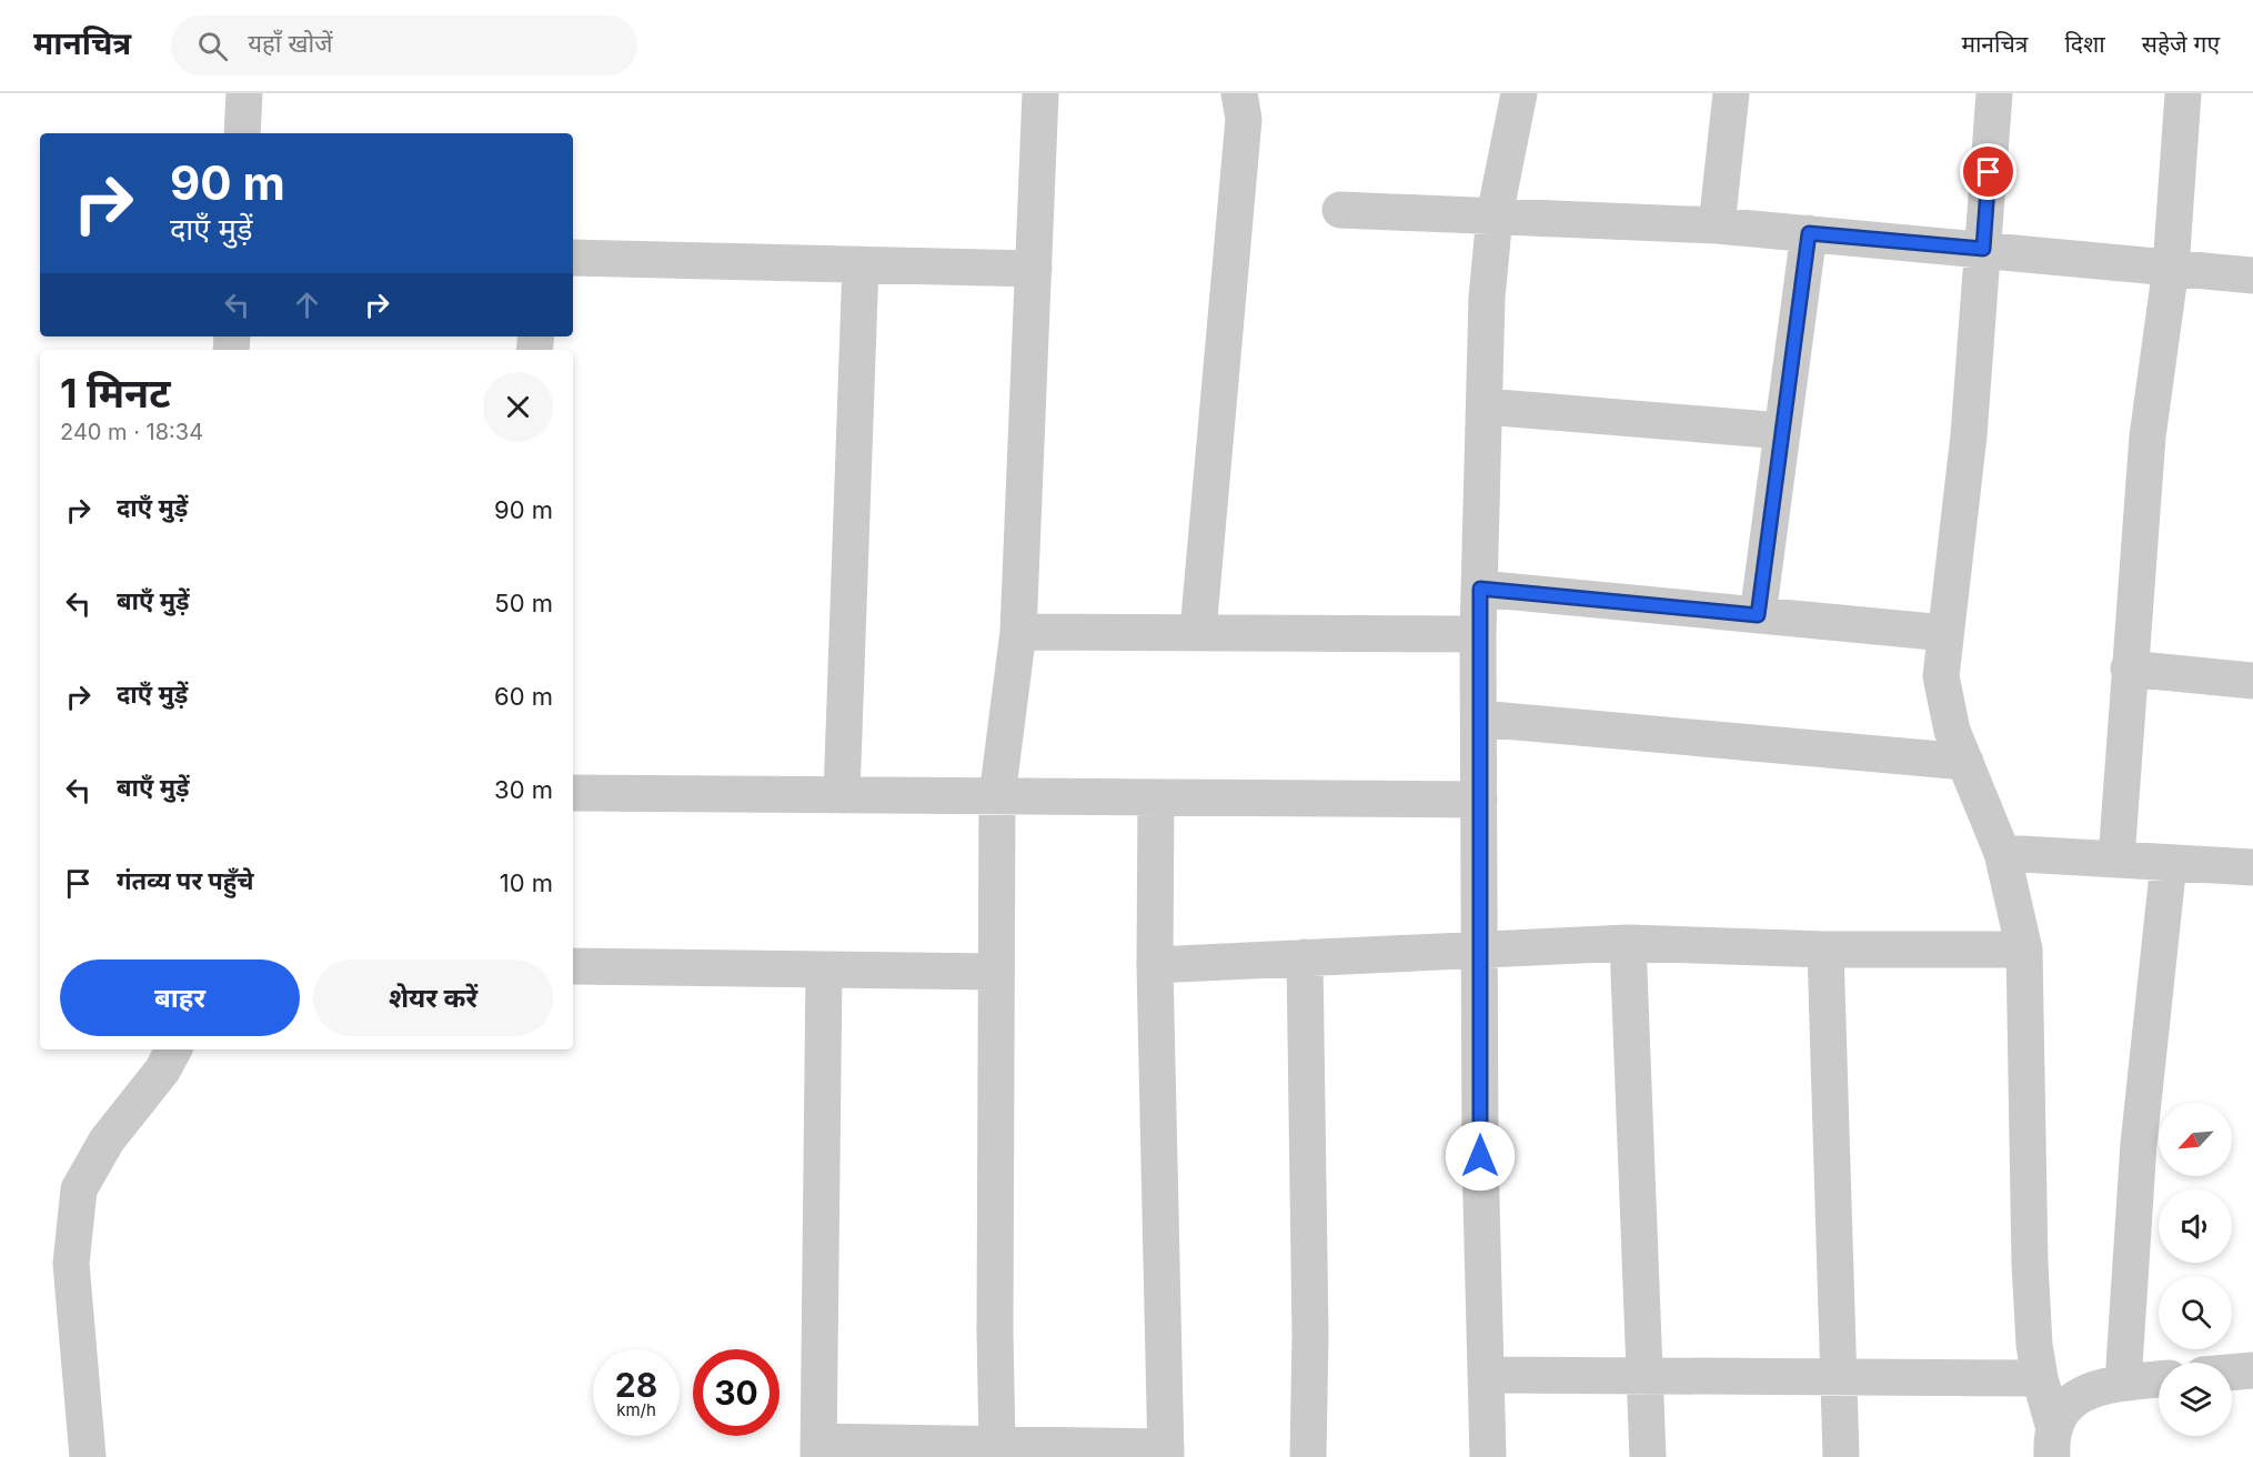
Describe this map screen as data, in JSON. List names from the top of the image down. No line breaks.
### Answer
{"north":"bottom left","page":{"header":"मानचित्र","search":"यहाँ खोजें","nav":["मानचित्र","दिशा","सहेजे गए"],"turn":["90 m","दाएँ मुड़ें"],"heading":["1 मिनट","240 m · 18:34"],"list":[{"name":"दाएँ मुड़ें","value":"90 m"},{"name":"बाएँ मुड़ें","value":"50 m"},{"name":"दाएँ मुड़ें","value":"60 m"},{"name":"बाएँ मुड़ें","value":"30 m"},{"name":"गंतव्य पर पहुँचे","value":"10 m"}],"buttons":["बाहर","शेयर करें"],"speed":"28 km/h","limit":"30"}}
